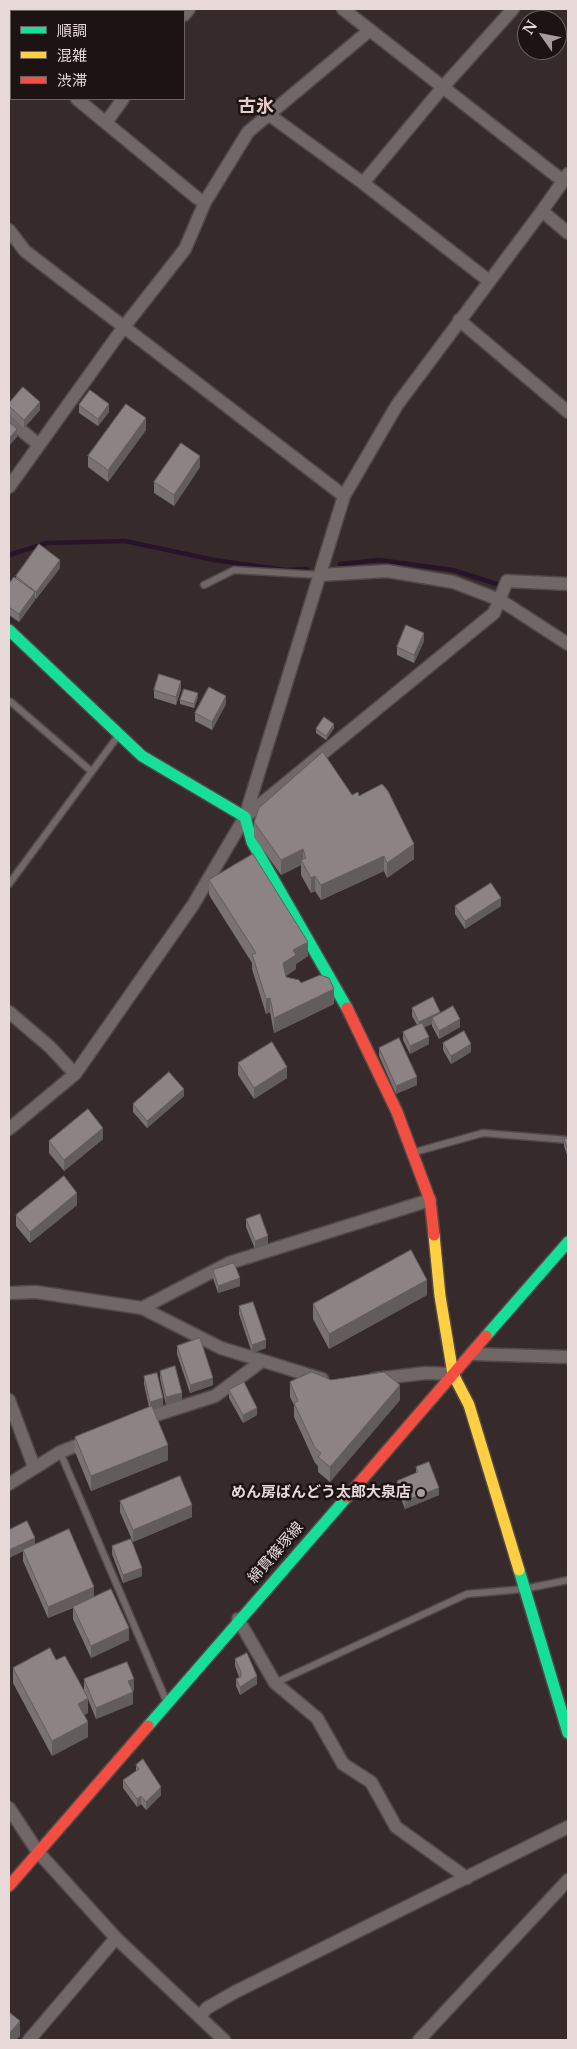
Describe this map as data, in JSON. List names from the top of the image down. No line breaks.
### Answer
{"streets":{"street":["綿貫篠塚線"]},"districts":["古氷"],"places":["めん房ばんどう太郎大泉店"],"legend":["順調","混雑","渋滞"],"north":"top left"}
